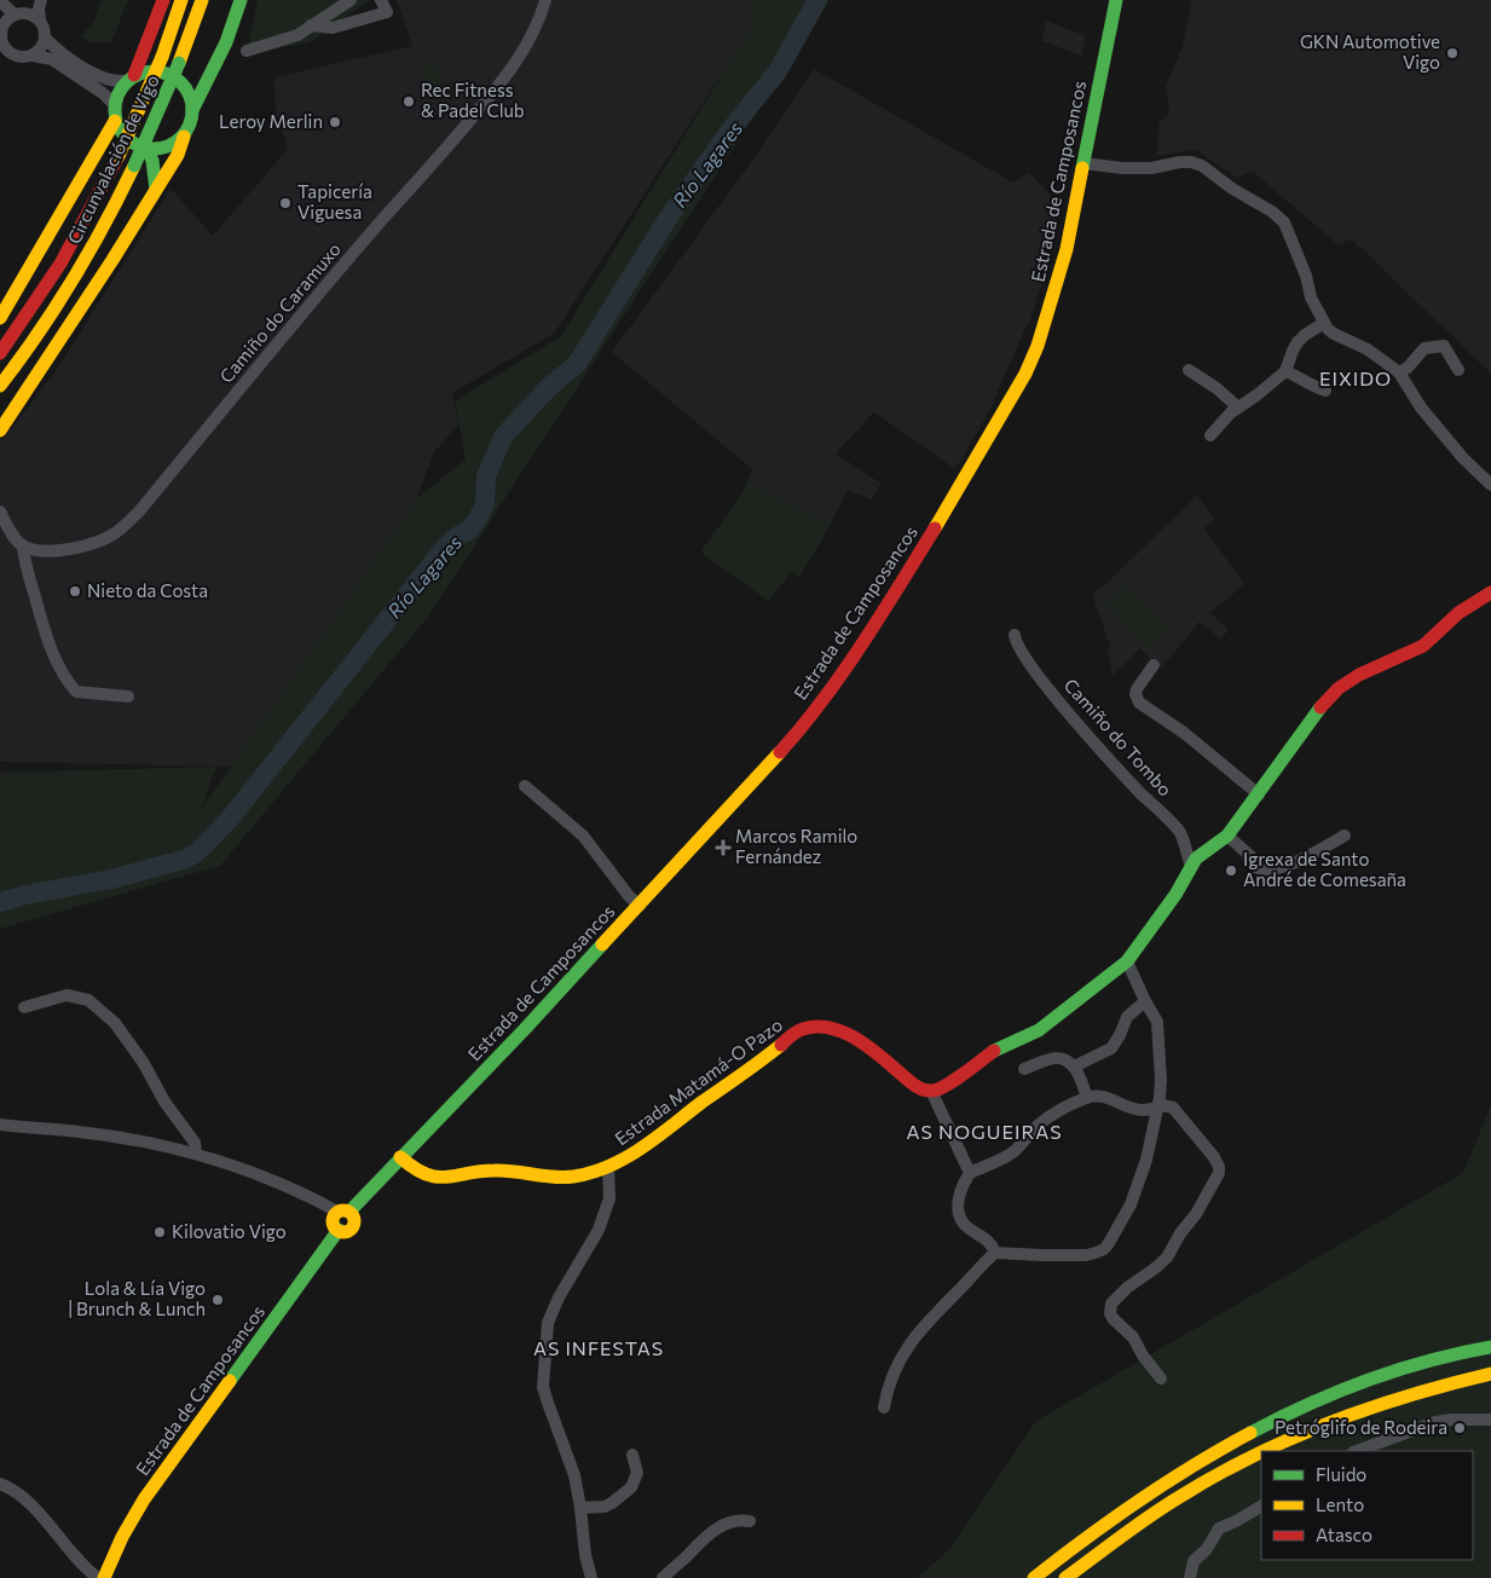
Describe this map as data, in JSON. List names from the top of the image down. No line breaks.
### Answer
{"streets":{"main road":["Circunvalación de Vigo","Estrada de Camposancos","Estrada Matamá-O Pazo"],"street":["Camiño do Caramuxo","Camiño do Tombo"]},"crossings":[["Estrada de Camposancos","Estrada Matamá-O Pazo"]],"districts":["EIXIDO","AS NOGUEIRAS","AS INFESTAS"],"water":["Río Lagares"],"places":{"other":["GKN Automotive Vigo","Rec Fitness & Padel Club","Leroy Merlin","Tapicería Viguesa","Nieto da Costa","Igrexa de Santo André de Comesaña","Kilovatio Vigo","Lola & Lía Vigo | Brunch & Lunch","Petróglifo de Rodeira"],"health":["Marcos Ramilo Fernández"]},"legend":["Fluido","Lento","Atasco"]}
